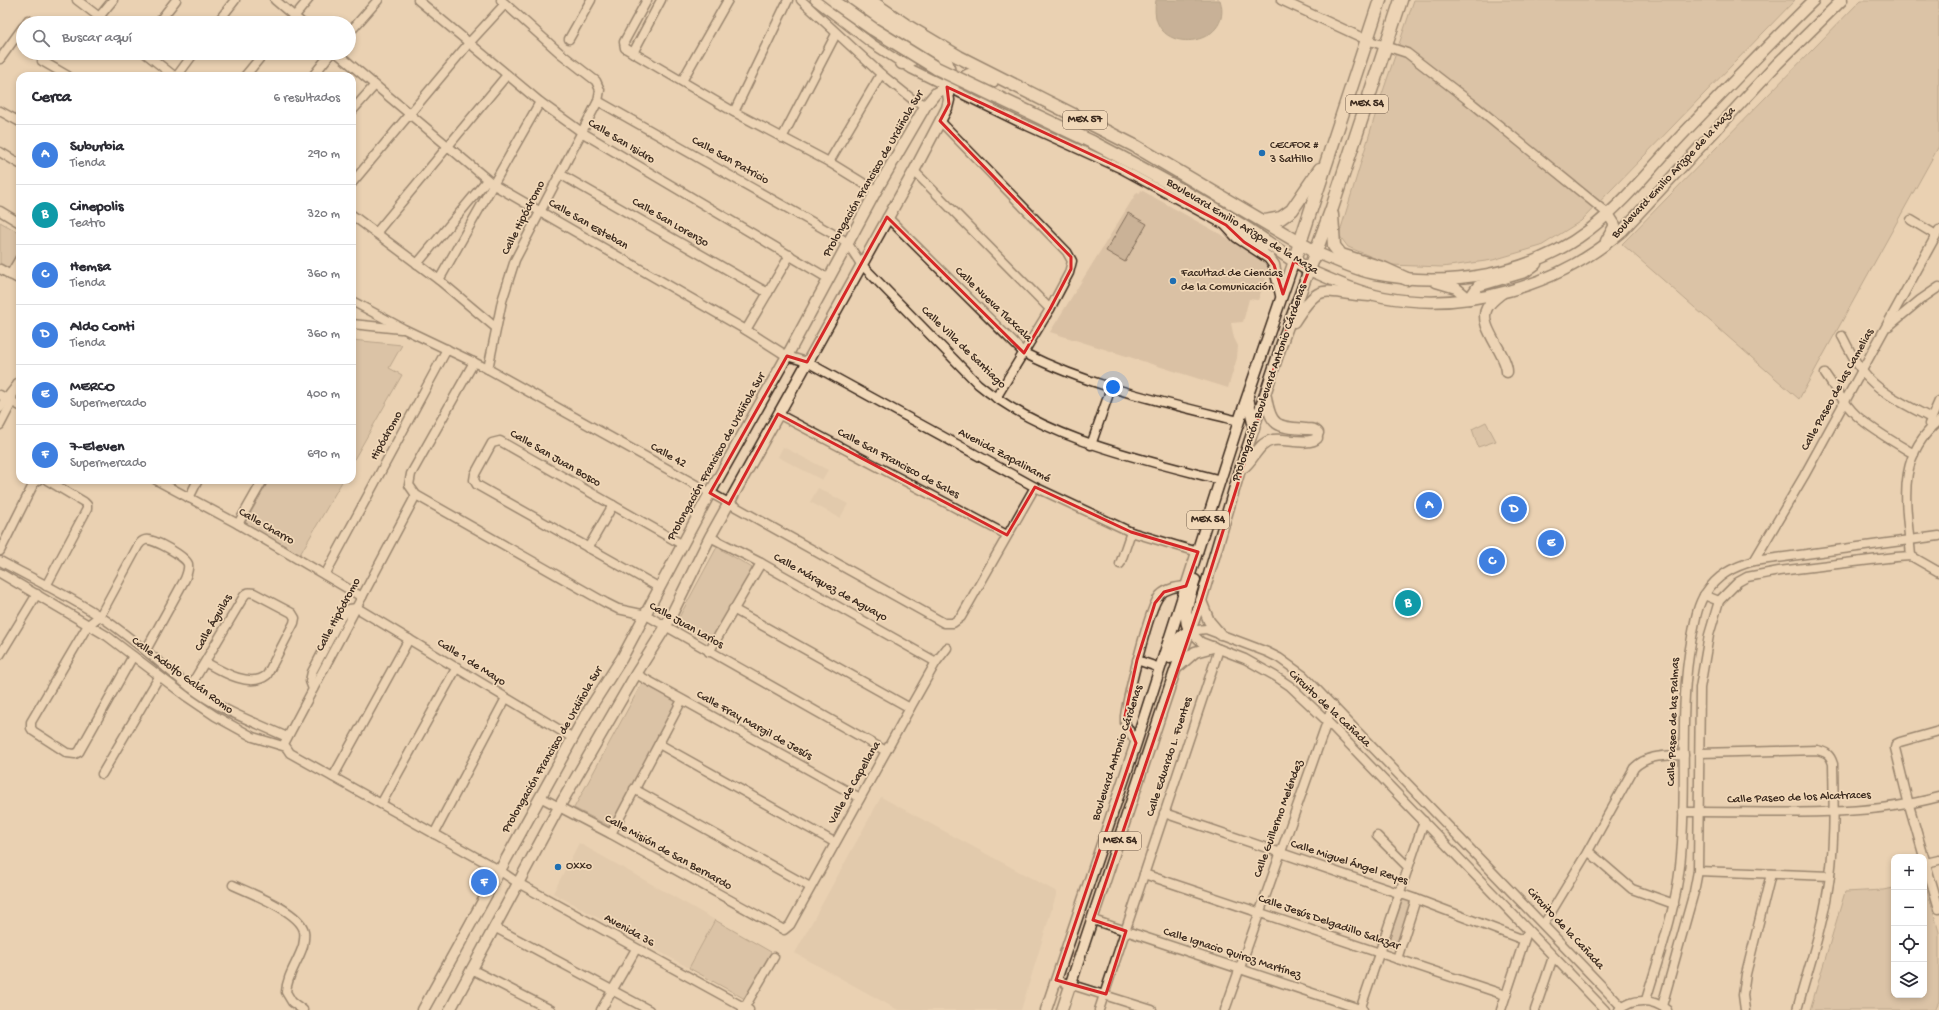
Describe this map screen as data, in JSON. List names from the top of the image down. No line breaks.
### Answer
{"streets":{"highway":["MEX 54","MEX 57","Boulevard Emilio Arizpe de la Maza","Prolongación Boulevard Antonio Cárdenas"],"main road":["Prolongación Francisco de Urdiñola Sur","Boulevard Antonio Cárdenas"],"street":["Calle San Isidro","Calle San Patricio","Calle Hipódromo","Calle San Lorenzo","Calle San Esteban","Calle Nueva Tlaxcala","Calle Villa de Santiago","Calle Paseo de las Camelias","Hipódromo","Calle 42","Avenida Zapalinamé","Calle San Juan Bosco","Calle San Francisco de Sales","Calle Charro","Calle Márquez de Aguayo","Calle Águilas","Calle Juan Larios","Calle 1 de Mayo","Calle Adolfo Galán Romo","Circuito de la Cañada","Calle Paseo de las Palmas","Calle Fray Margil de Jesús","Calle Eduardo L. Fuentes","Valle de Capellana","Calle Paseo de los Alcatraces","Calle Guillermo Meléndez","Calle Misión de San Bernardo","Calle Miguel Ángel Reyes","Calle Jesús Delgadillo Salazar","Avenida 36","Calle Ignacio Quiroz Martínez"]},"crossings":[["MEX 54","Prolongación Boulevard Antonio Cárdenas"],["MEX 54","Circuito de la Cañada"],["MEX 54","Calle Ignacio Quiroz Martínez"],["Calle San Isidro","Prolongación Francisco de Urdiñola Sur"],["Calle San Isidro","Calle Hipódromo"],["Calle San Patricio","Prolongación Francisco de Urdiñola Sur"],["Calle San Patricio","Calle Hipódromo"],["Calle San Patricio","Calle Villa de Santiago"],["Boulevard Emilio Arizpe de la Maza","Prolongación Boulevard Antonio Cárdenas"],["Prolongación Francisco de Urdiñola Sur","Calle San Esteban"],["Prolongación Francisco de Urdiñola Sur","Calle Villa de Santiago"],["Prolongación Francisco de Urdiñola Sur","Calle 42"],["Prolongación Francisco de Urdiñola Sur","Calle San Juan Bosco"],["Prolongación Francisco de Urdiñola Sur","Calle Juan Larios"],["Prolongación Francisco de Urdiñola Sur","Calle 1 de Mayo"],["Prolongación Francisco de Urdiñola Sur","Calle Adolfo Galán Romo"],["Prolongación Francisco de Urdiñola Sur","Calle Misión de San Bernardo"],["Prolongación Francisco de Urdiñola Sur","Avenida 36"],["Calle Hipódromo","Calle San Lorenzo"],["Calle Hipódromo","Calle San Esteban"],["Calle Hipódromo","Calle 42"],["Calle Hipódromo","Calle Charro"],["Calle Hipódromo","Calle Juan Larios"],["Calle Hipódromo","Calle 1 de Mayo"],["Calle Hipódromo","Calle Adolfo Galán Romo"],["Calle San Esteban","Avenida Zapalinamé"],["Calle Nueva Tlaxcala","Prolongación Boulevard Antonio Cárdenas"],["Calle Villa de Santiago","Prolongación Boulevard Antonio Cárdenas"],["Prolongación Boulevard Antonio Cárdenas","Avenida Zapalinamé"],["Prolongación Boulevard Antonio Cárdenas","Circuito de la Cañada"],["Prolongación Boulevard Antonio Cárdenas","Boulevard Antonio Cárdenas"],["Calle Paseo de las Camelias","Calle Paseo de las Palmas"],["Hipódromo","Calle 42"],["Hipódromo","Calle Charro"],["Calle 42","Calle San Francisco de Sales"],["Calle Márquez de Aguayo","Valle de Capellana"],["Calle Águilas","Calle Adolfo Galán Romo"],["Calle Juan Larios","Valle de Capellana"],["Calle Adolfo Galán Romo","Avenida 36"],["Circuito de la Cañada","Calle Eduardo L. Fuentes"],["Circuito de la Cañada","Calle Guillermo Meléndez"],["Calle Paseo de las Palmas","Calle Paseo de los Alcatraces"],["Calle Fray Margil de Jesús","Valle de Capellana"],["Calle Eduardo L. Fuentes","Calle Miguel Ángel Reyes"],["Calle Eduardo L. Fuentes","Calle Jesús Delgadillo Salazar"],["Calle Eduardo L. Fuentes","Calle Ignacio Quiroz Martínez"],["Valle de Capellana","Calle Misión de San Bernardo"],["Calle Guillermo Meléndez","Calle Miguel Ángel Reyes"],["Calle Guillermo Meléndez","Calle Jesús Delgadillo Salazar"],["Calle Guillermo Meléndez","Calle Ignacio Quiroz Martínez"]],"places":["CECFOR # 3 Saltillo","Facultad de Ciencias de la Comunicación","Oxxo"],"page":{"search":"Buscar aquí","heading":["Cerca","6 resultados"],"list":[{"mark":"A","name":"Suburbia","note":"Tienda","value":"290 m"},{"mark":"B","name":"Cinepolis","note":"Teatro","value":"320 m"},{"mark":"C","name":"Hemsa","note":"Tienda","value":"360 m"},{"mark":"D","name":"Aldo Conti","note":"Tienda","value":"360 m"},{"mark":"E","name":"MERCO","note":"Supermercado","value":"400 m"},{"mark":"F","name":"7-Eleven","note":"Supermercado","value":"690 m"}],"pins":["A","D","E","C","B","F"],"map_buttons":["+","−"]}}
